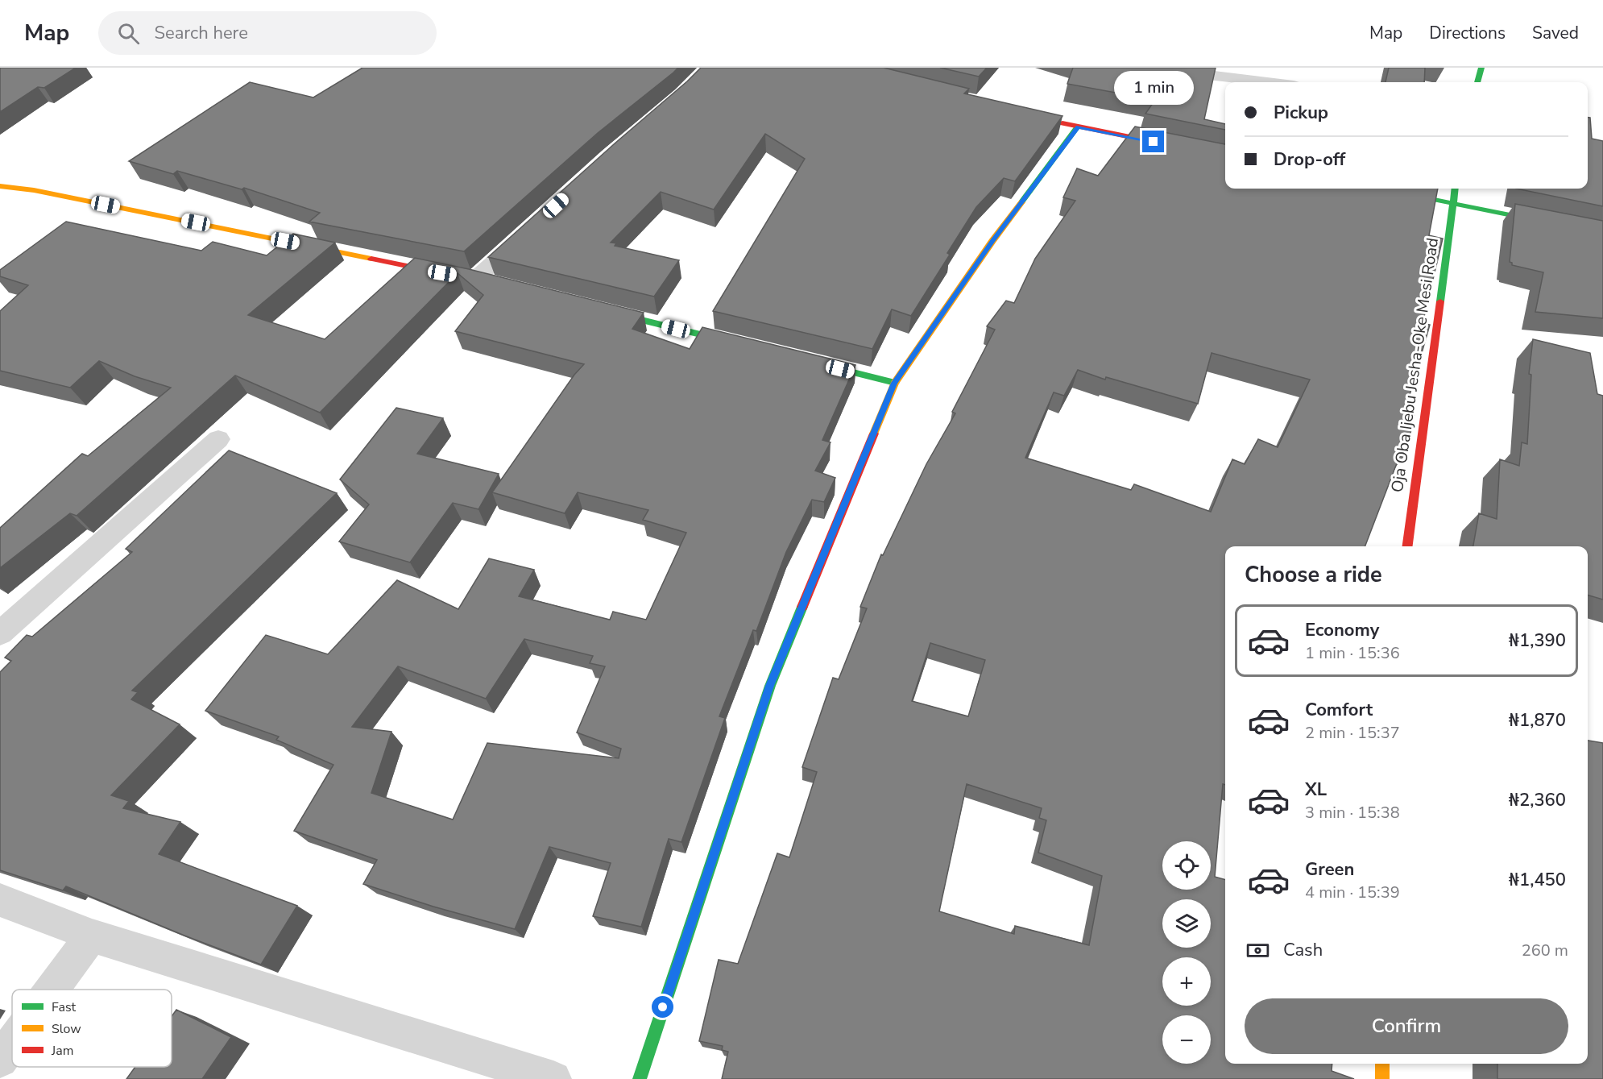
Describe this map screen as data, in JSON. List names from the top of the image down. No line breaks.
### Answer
{"streets":{"street":["Oja Oba Ijebu Jesha-Oke Mesi Road"]},"legend":["Fast","Slow","Jam"],"page":{"header":"Map","search":"Search here","nav":["Map","Directions","Saved"],"bubble":"1 min","banner":["Pickup","Drop-off"],"heading":"Choose a ride","list":[{"name":"Economy","note":"1 min · 15:36","value":"₦1,390"},{"name":"Comfort","note":"2 min · 15:37","value":"₦1,870"},{"name":"XL","note":"3 min · 15:38","value":"₦2,360"},{"name":"Green","note":"4 min · 15:39","value":"₦1,450"}],"map_buttons":["+","−"],"pay":["Cash","260 m"],"buttons":"Confirm"}}
